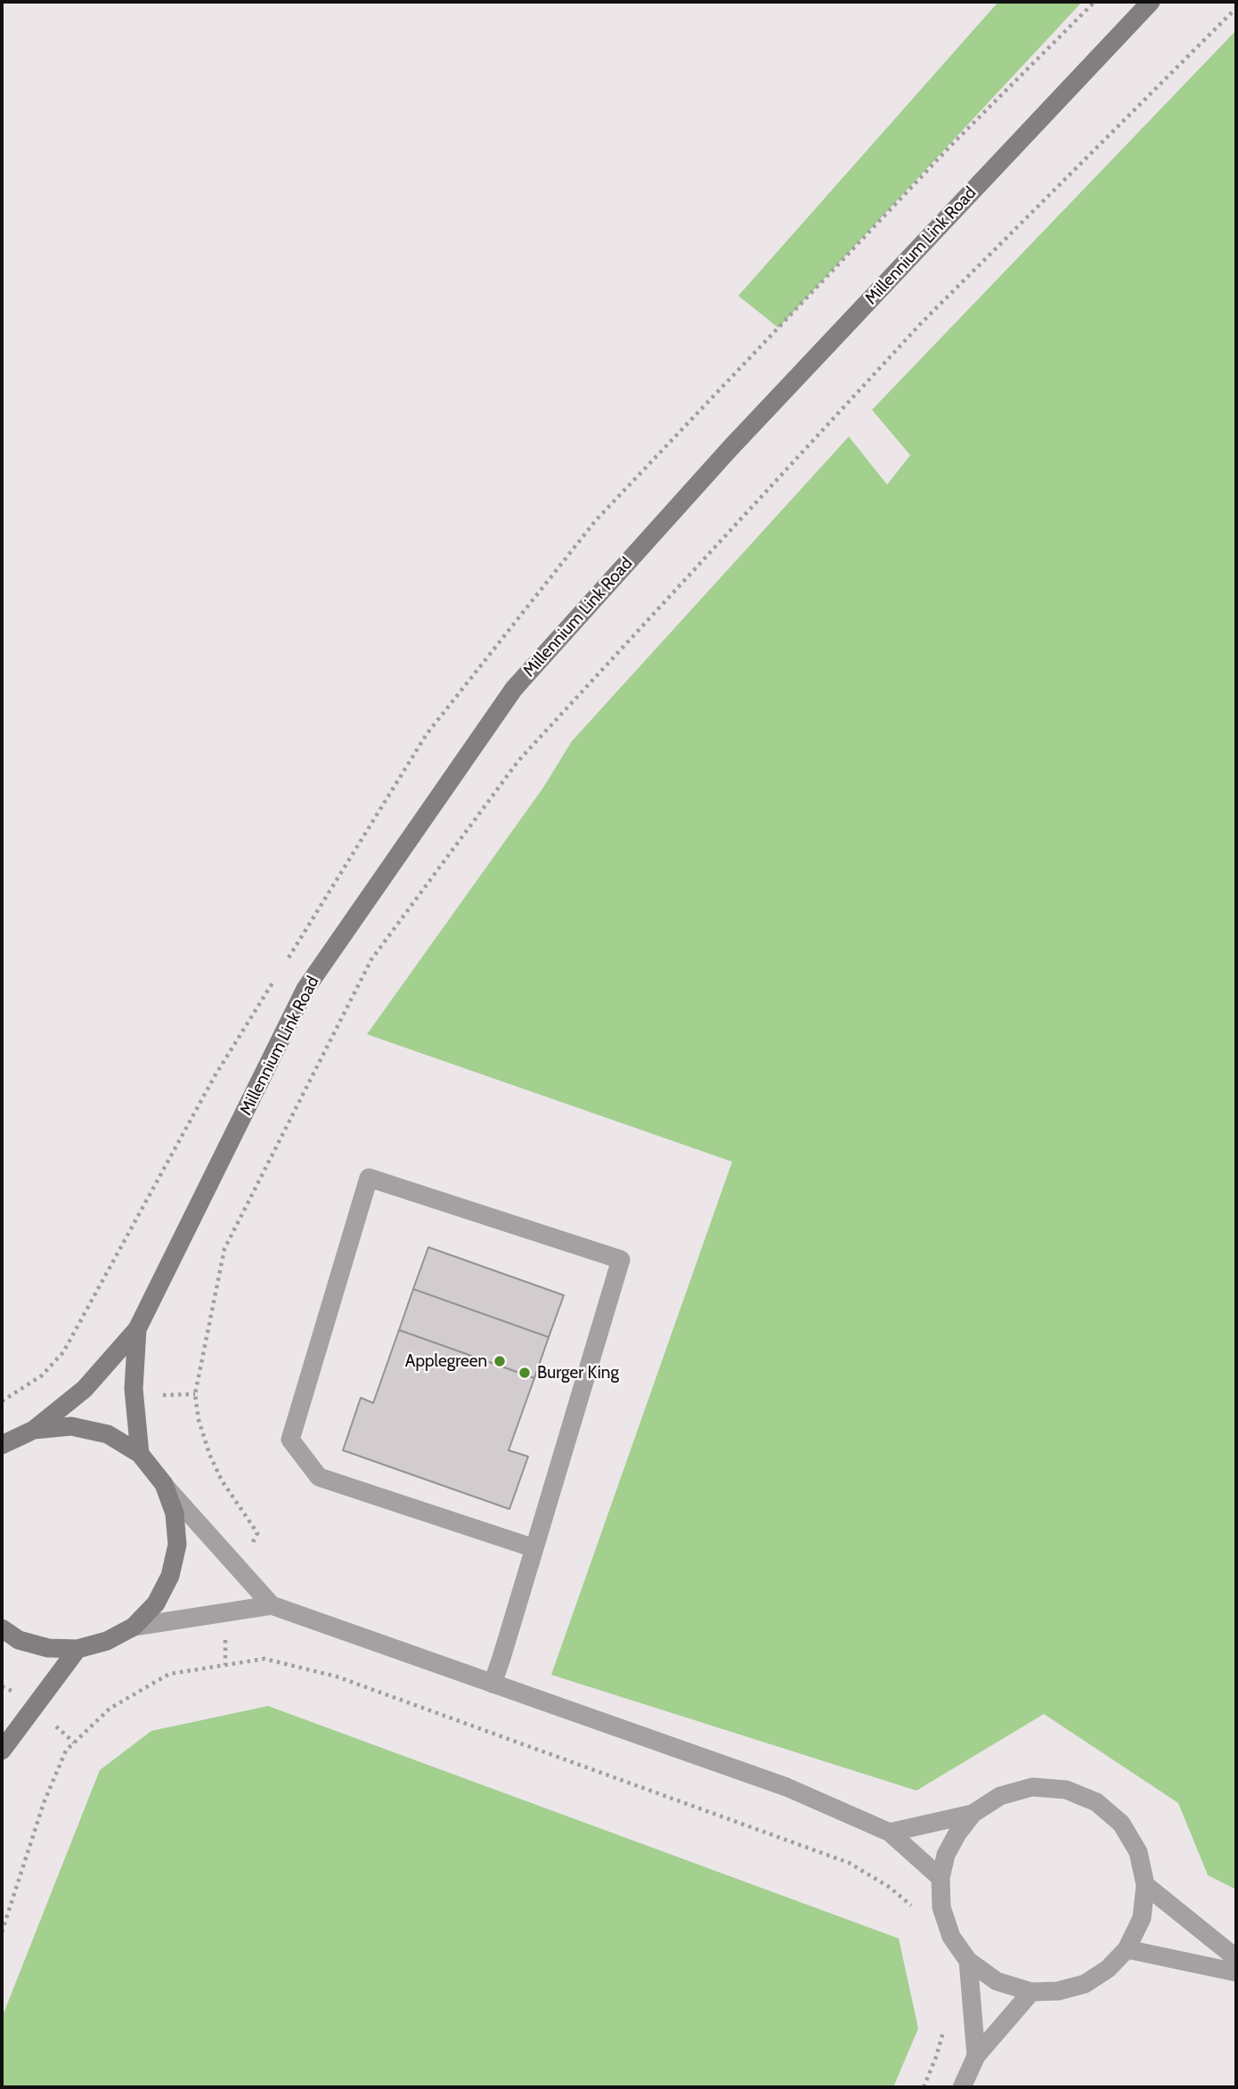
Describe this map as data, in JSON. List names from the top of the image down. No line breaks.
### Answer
{"streets":{"main road":["Millennium Link Road"]},"places":["Applegreen","Burger King"]}
